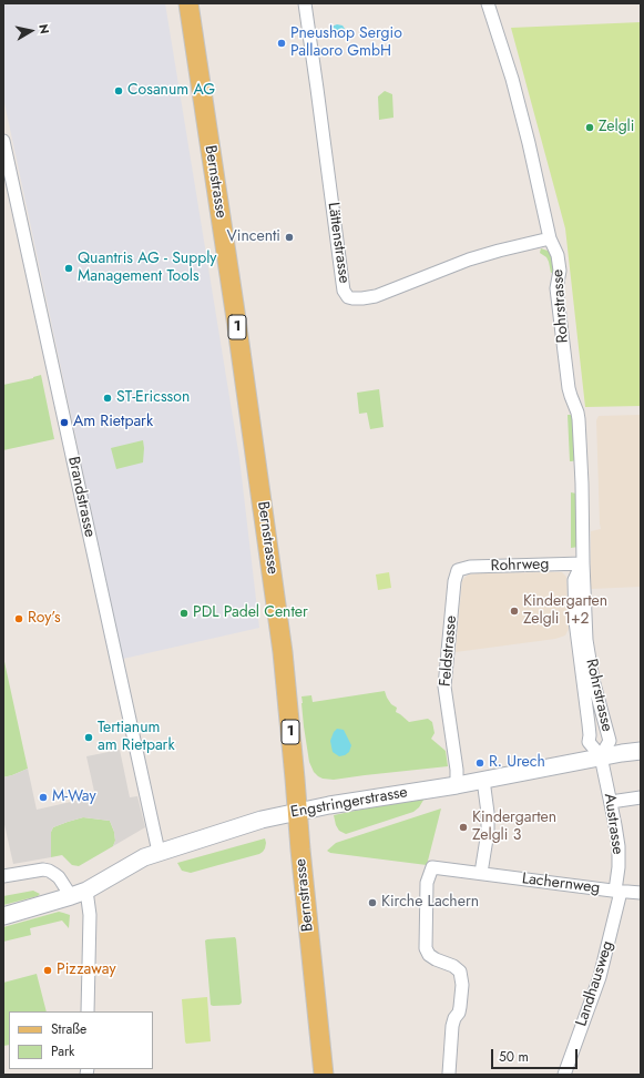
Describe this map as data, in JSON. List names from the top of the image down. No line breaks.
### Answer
{"streets":{"main road":["Bernstrasse","1","Engstringerstrasse"],"street":["Lättenstrasse","Rohrstrasse","Brandstrasse","Rohrweg","Feldstrasse","Austrasse","Lachernweg","Landhausweg"]},"crossings":[["Bernstrasse","Engstringerstrasse"],["Lättenstrasse","Rohrstrasse"],["Rohrstrasse","Rohrweg"],["Rohrstrasse","Engstringerstrasse"],["Rohrstrasse","Austrasse"],["Brandstrasse","Engstringerstrasse"],["Rohrweg","Feldstrasse"],["Feldstrasse","Engstringerstrasse"],["Engstringerstrasse","Austrasse"],["Austrasse","Lachernweg"],["Austrasse","Landhausweg"],["Lachernweg","Landhausweg"]],"places":["Pneushop Sergio Pallaoro GmbH","Cosanum AG","Zelgli","Vincenti","Quantris AG - Supply Management Tools","ST-Ericsson","Am Rietpark","Kindergarten Zelgli 1+2","PDL Padel Center","Roy’s","Tertianum am Rietpark","R. Urech","M-Way","Kindergarten Zelgli 3","Kirche Lachern","Pizzaway"],"legend":["Straße","Park"],"scale_bar":"50 m","north":"right"}
